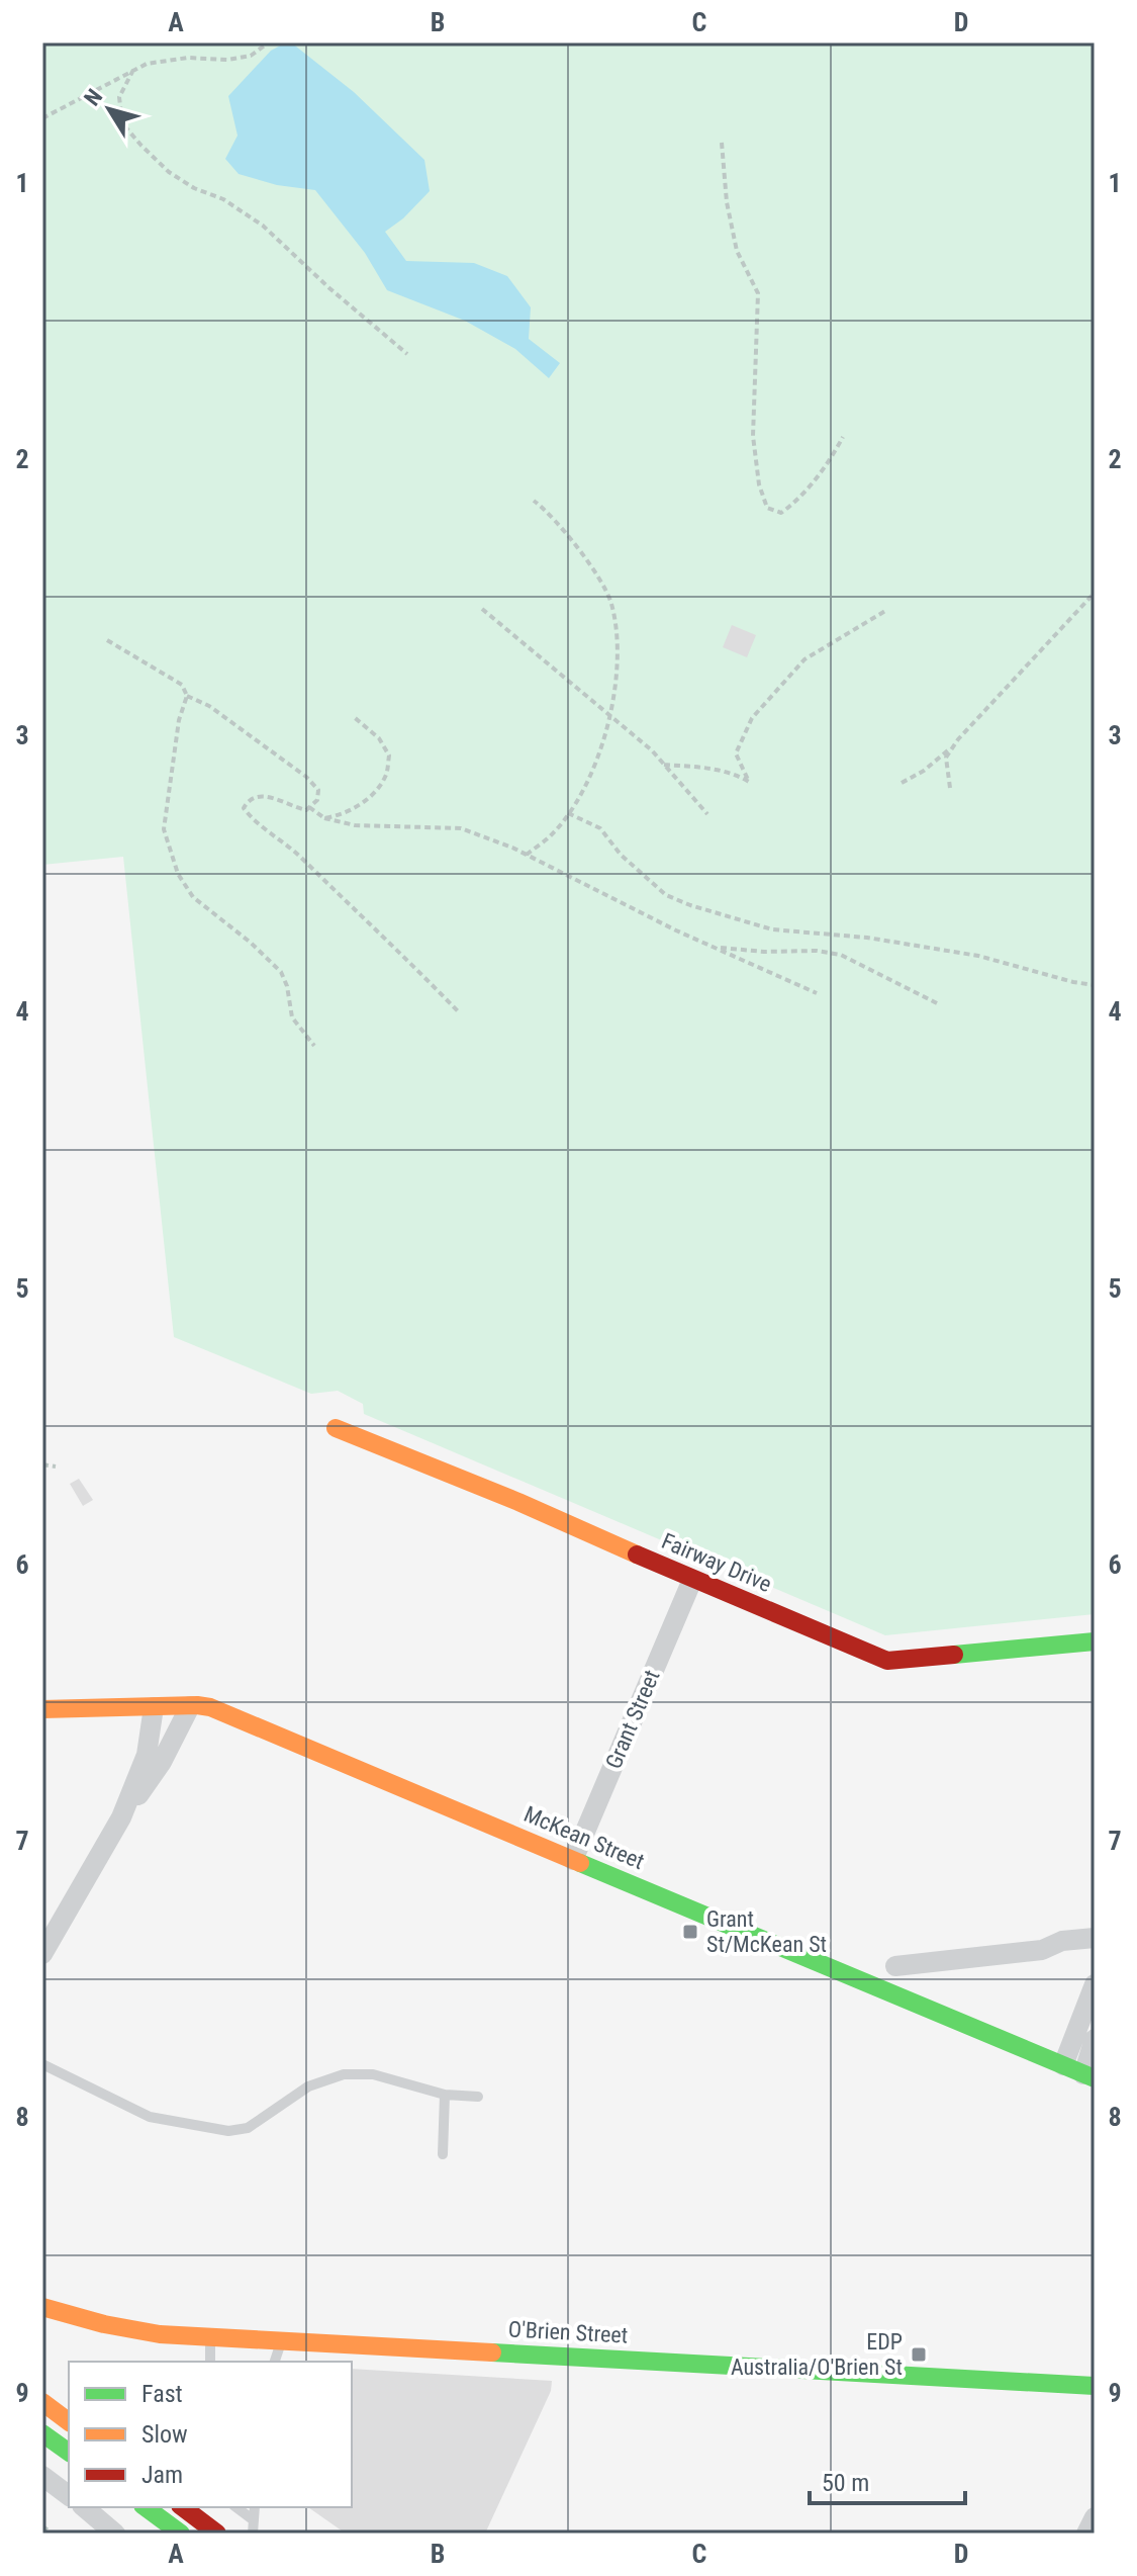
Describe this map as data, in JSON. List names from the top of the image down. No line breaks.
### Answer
{"streets":{"street":["Fairway Drive","Grant Street","McKean Street","O'Brien Street"]},"crossings":[["Fairway Drive","Grant Street"],["Grant Street","McKean Street"]],"places":{"transit":["Grant St/McKean St","EDP Australia/O'Brien St"]},"legend":["Fast","Slow","Jam"],"scale_bar":"50 m","north":"top left","grid":{"columns":["A","B","C","D"],"rows":["1","2","3","4","5","6","7","8","9"]}}
